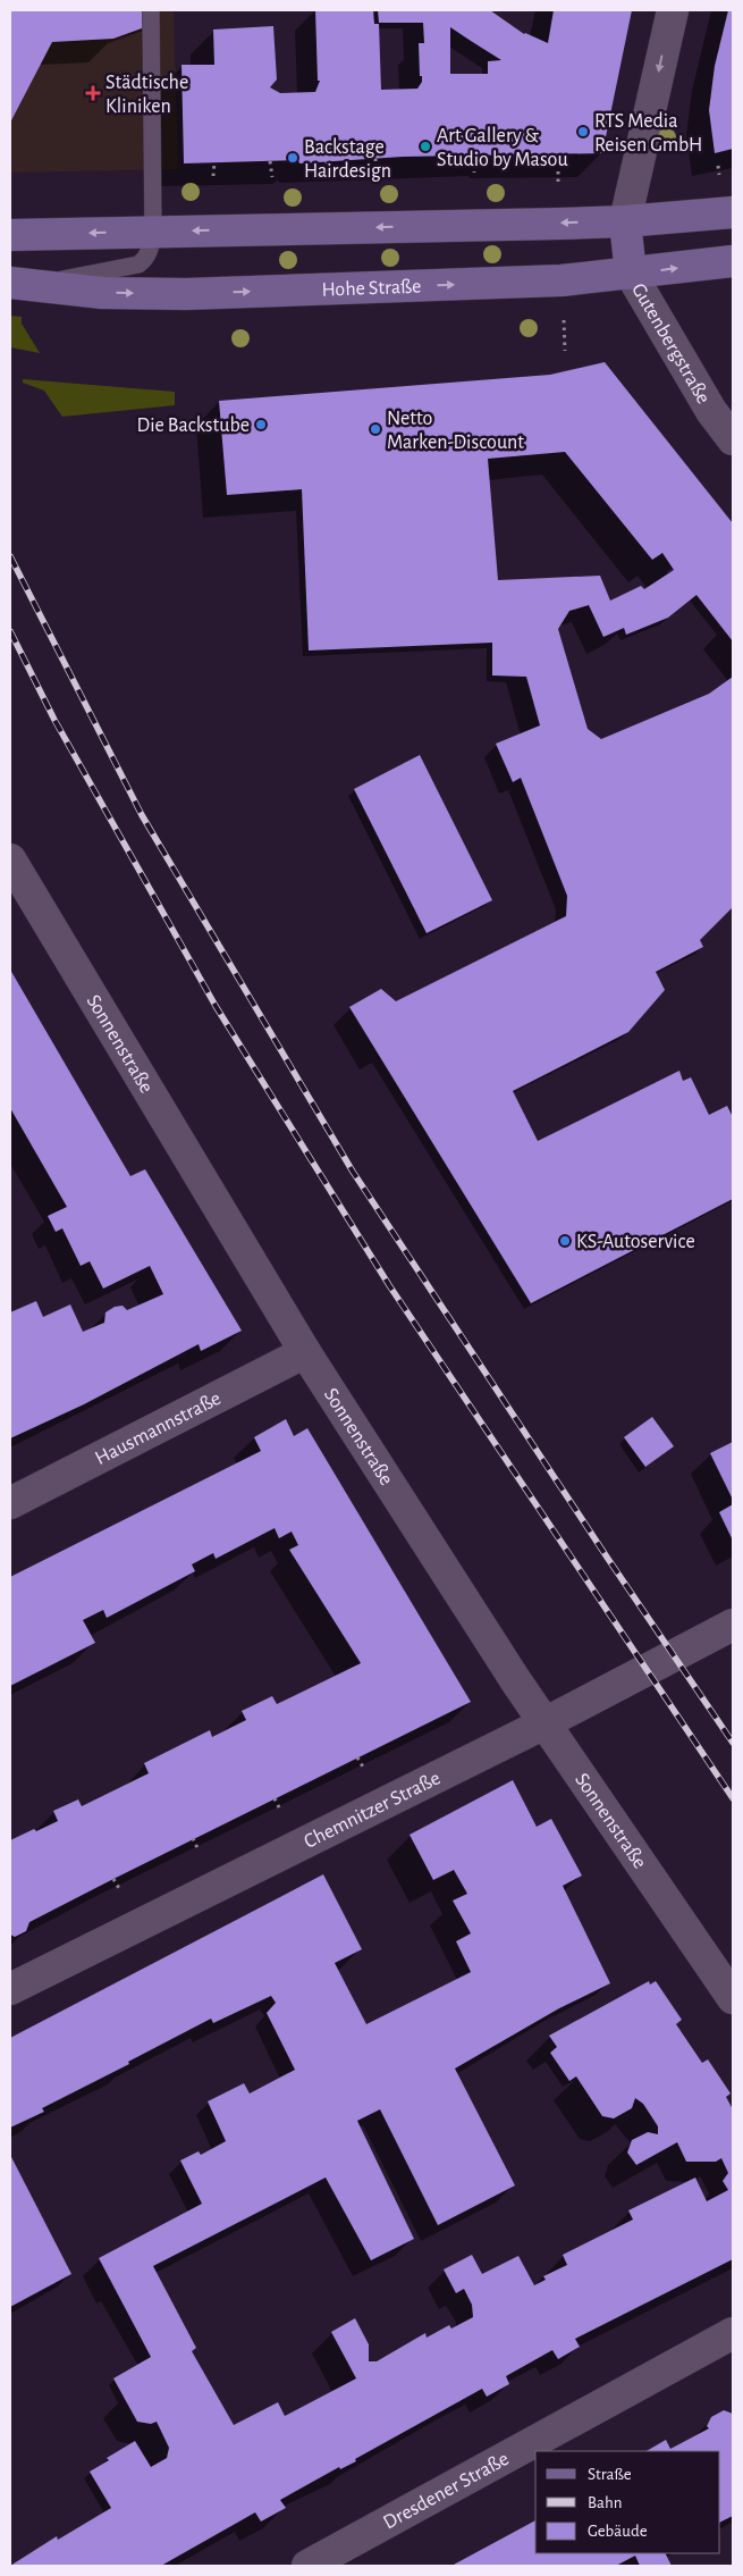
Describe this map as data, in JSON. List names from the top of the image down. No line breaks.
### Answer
{"streets":{"main road":["Hohe Straße"],"street":["Gutenbergstraße","Sonnenstraße","Hausmannstraße","Chemnitzer Straße","Dresdener Straße"]},"crossings":[["Hohe Straße","Gutenbergstraße"],["Sonnenstraße","Hausmannstraße"],["Sonnenstraße","Chemnitzer Straße"]],"places":{"health":["Städtische Kliniken"],"other":["RTS Media Reisen GmbH","Art Gallery & Studio by Masou","Backstage Hairdesign","Die Backstube","Netto Marken-Discount","KS-Autoservice"]},"legend":["Straße","Bahn","Gebäude"]}
